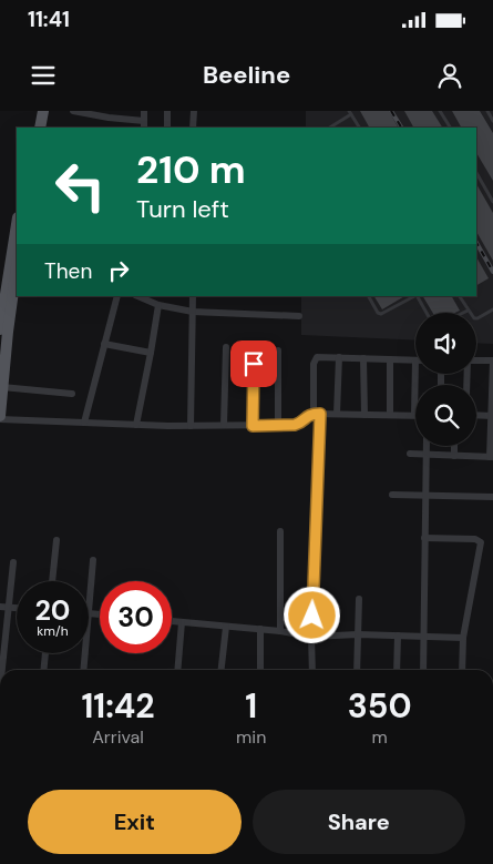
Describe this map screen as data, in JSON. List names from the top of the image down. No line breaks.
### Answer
{"page":{"status":"11:41","header":"Beeline","turn":["210 m","Turn left"],"then":"Then","speed":"20 km/h","limit":"30","eta":["11:42","Arrival","1","min","350","m"],"buttons":["Exit","Share"]}}
